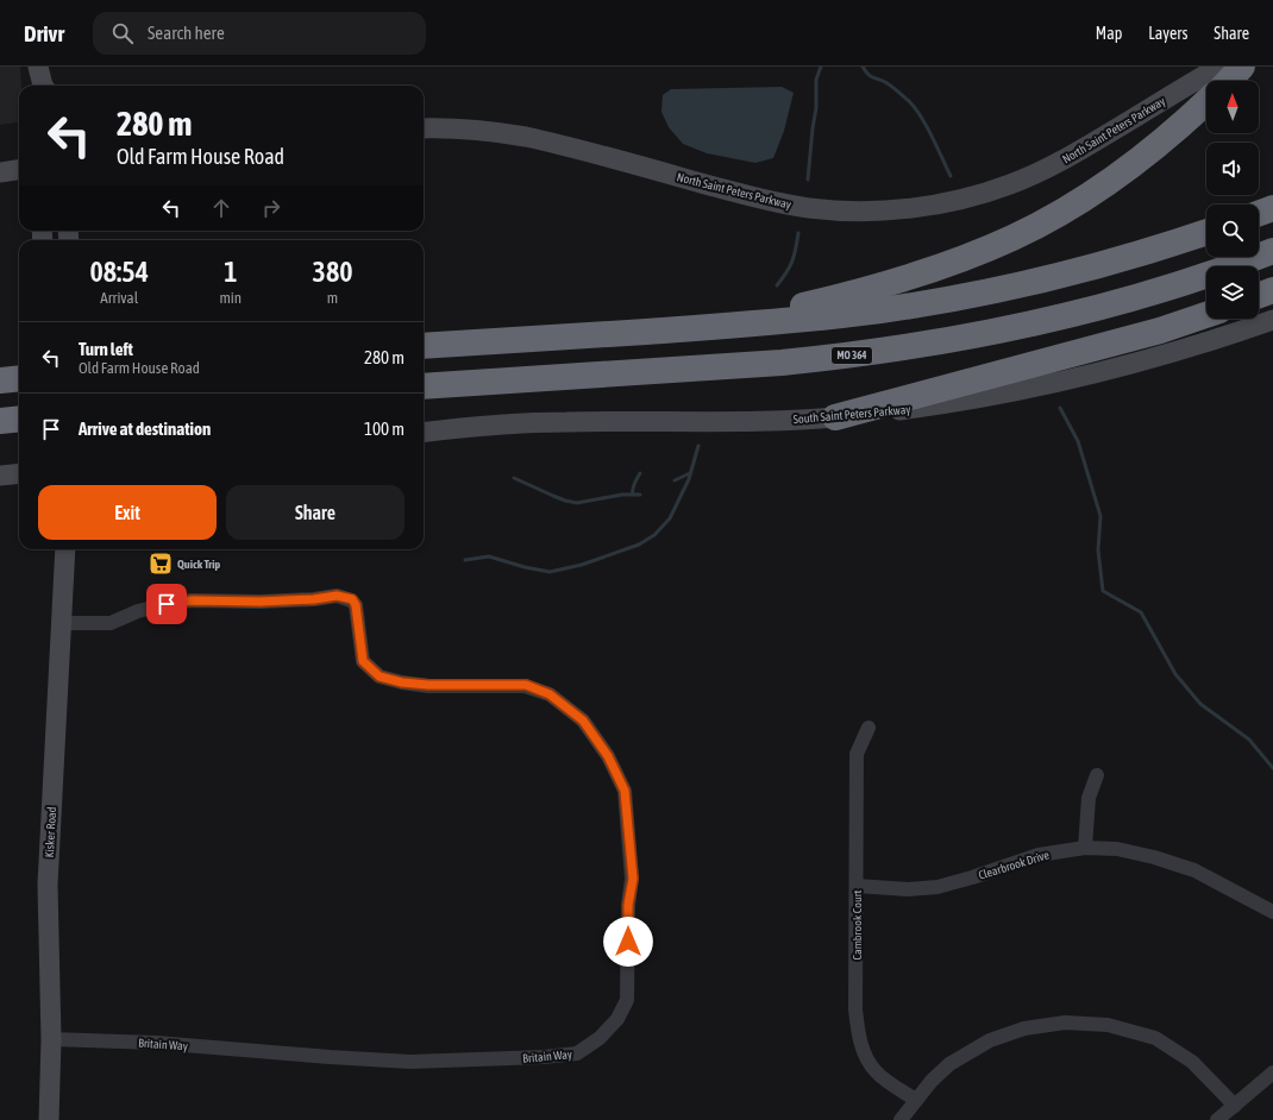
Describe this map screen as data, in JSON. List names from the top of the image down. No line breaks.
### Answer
{"streets":{"highway":["MO 364"],"main road":["North Saint Peters Parkway","South Saint Peters Parkway","Kisker Road"],"street":["Clearbrook Drive","Cambrook Court","Britain Way"]},"crossings":[["Kisker Road","Britain Way"],["Clearbrook Drive","Cambrook Court"]],"places":{"supermarket":["Quick Trip"]},"north":"top","page":{"header":"Drivr","search":"Search here","nav":["Map","Layers","Share"],"turn":["280 m","Old Farm House Road"],"eta":["08:54","Arrival","1","min","380","m"],"list":[{"name":"Turn left","note":"Old Farm House Road","value":"280 m"},{"name":"Arrive at destination","value":"100 m"}],"buttons":["Exit","Share"]}}
